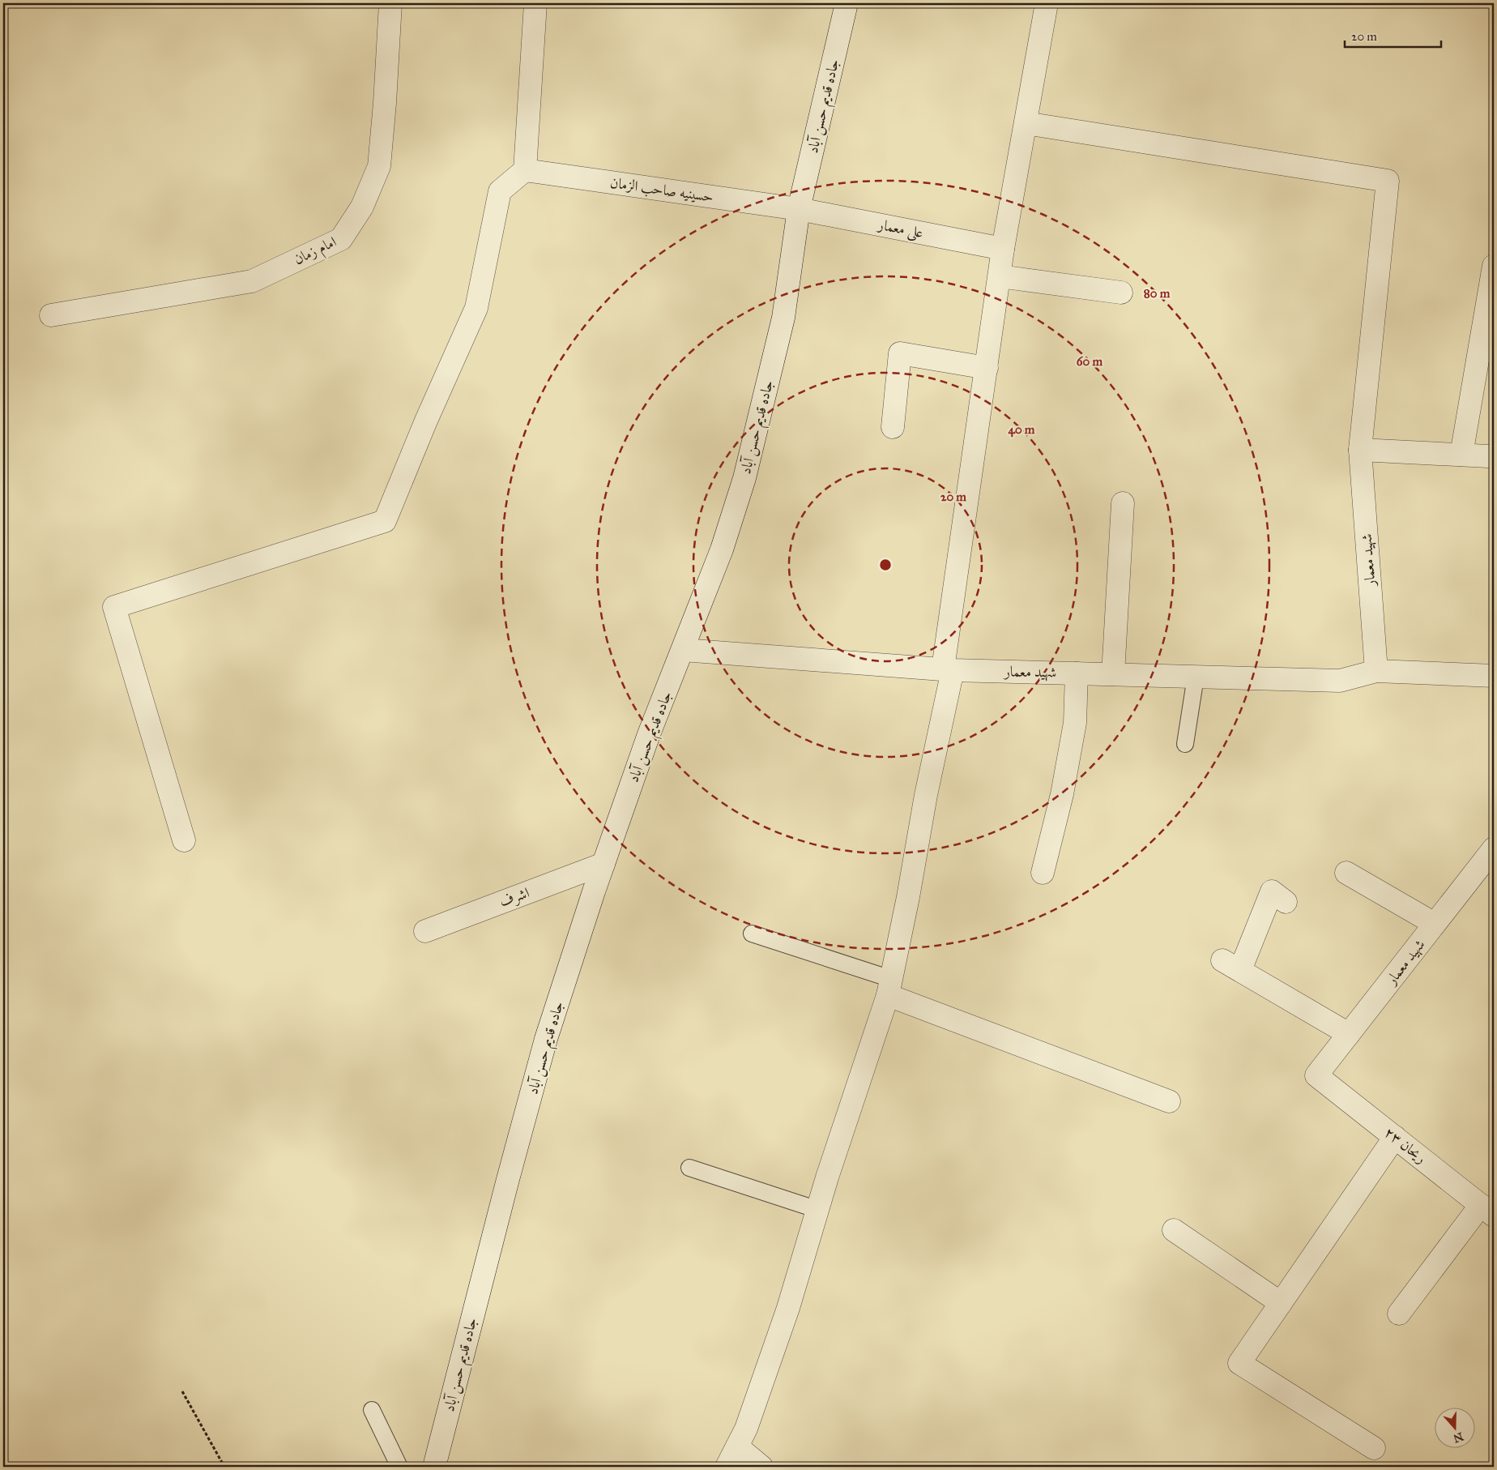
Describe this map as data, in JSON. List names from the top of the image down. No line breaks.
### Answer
{"streets":{"street":["جاده قدیم حسن آباد","حسینیه صاحب الزمان","علی معمار","امام زمان","شهید معمار","اشرف","ریحان ۲۳"]},"crossings":[["جاده قدیم حسن آباد","حسینیه صاحب الزمان"],["جاده قدیم حسن آباد","علی معمار"],["جاده قدیم حسن آباد","شهید معمار"],["جاده قدیم حسن آباد","اشرف"],["حسینیه صاحب الزمان","علی معمار"],["شهید معمار","ریحان ۲۳"]],"scale_bar":"20 m","north":"bottom","rings":["80 m","60 m","40 m","20 m"]}
